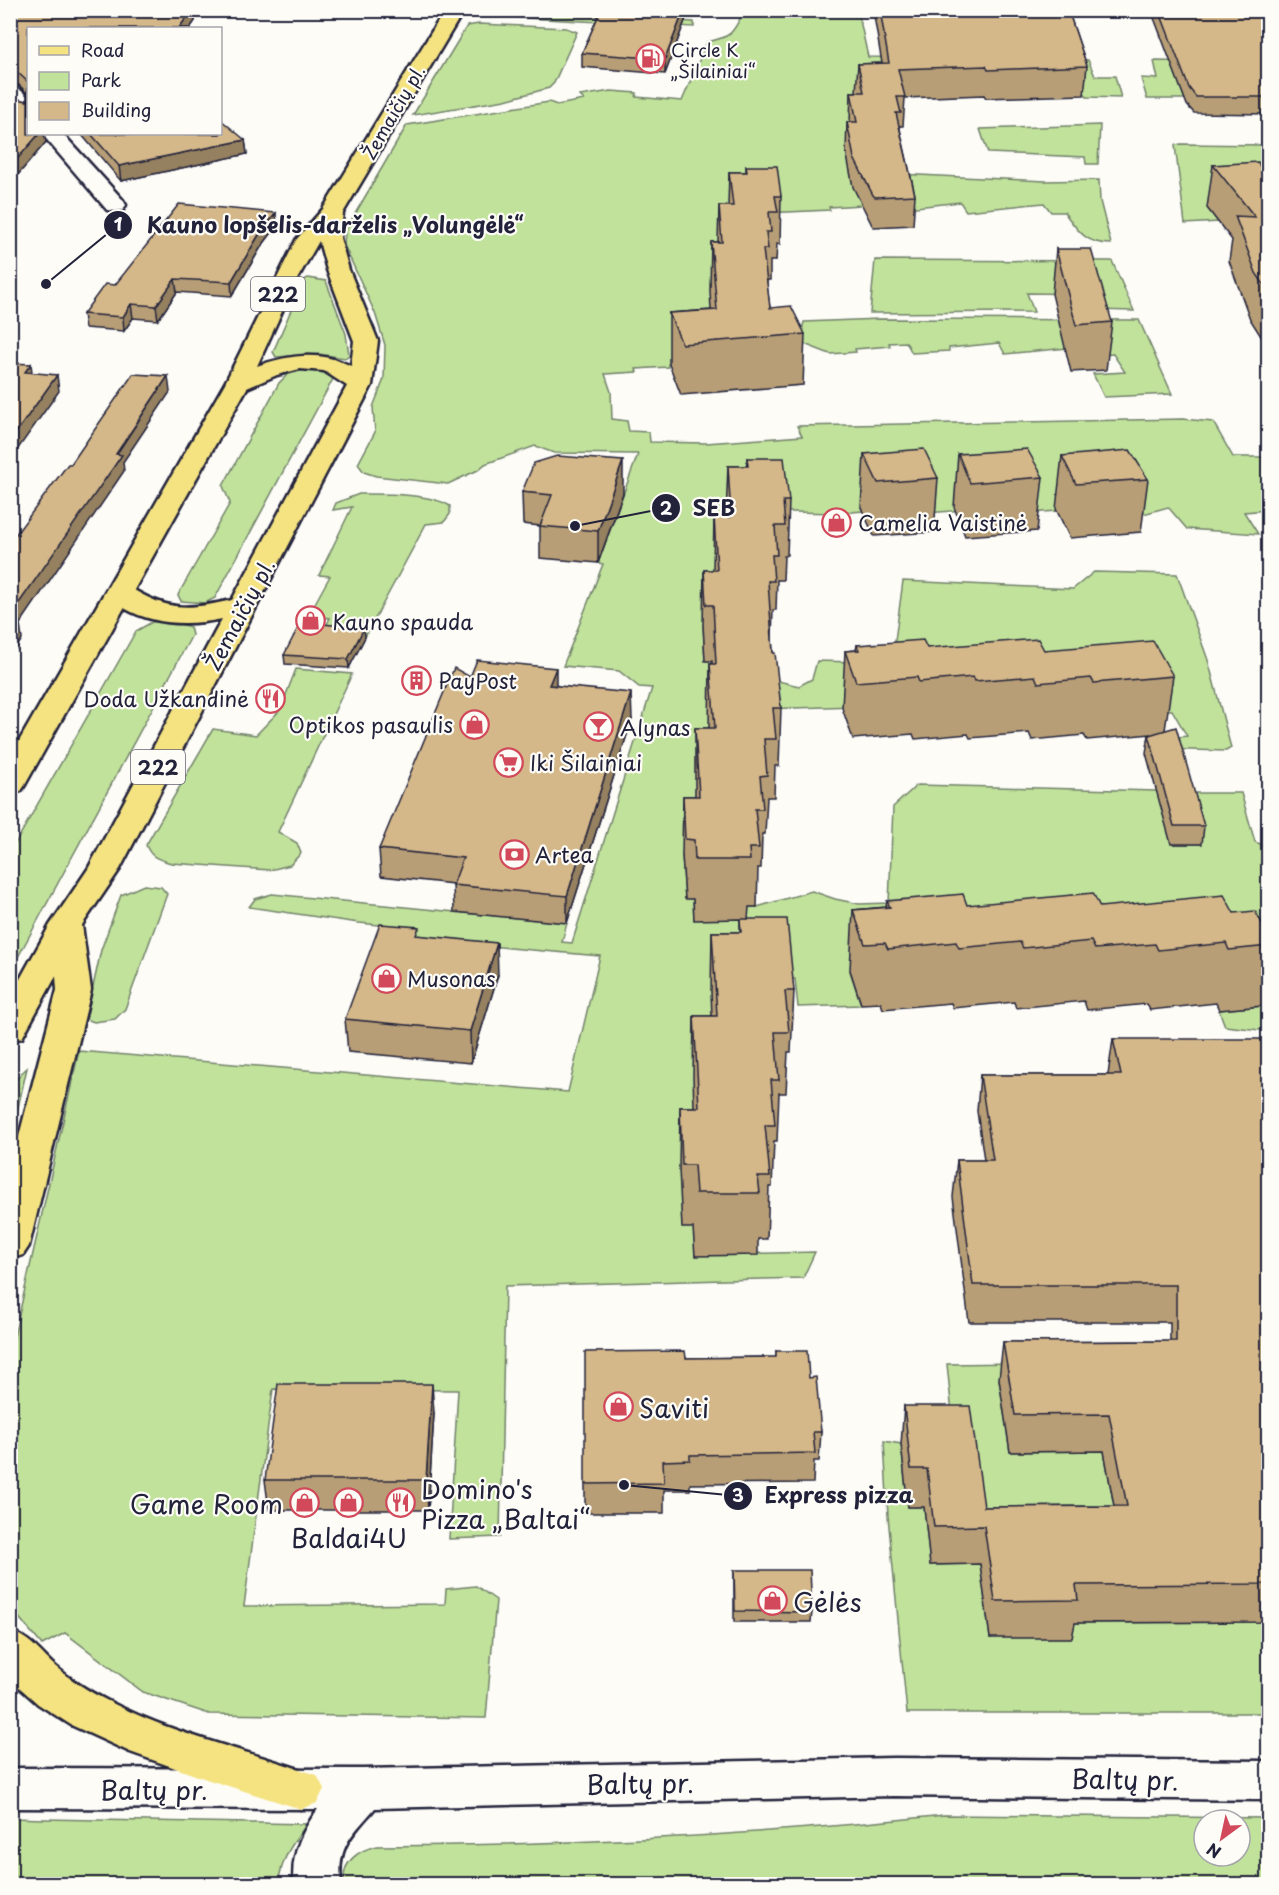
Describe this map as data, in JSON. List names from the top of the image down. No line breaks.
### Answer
{"streets":{"main road":["Žemaičių pl.","222","Baltų pr."]},"places":{"fuel station":["Circle K „Šilainiai“"],"other":["Kauno lopšelis-darželis „Volungėlė“","SEB","Express pizza"],"shop":["Camelia Vaistinė","Kauno spauda","Optikos pasaulis","Musonas","Saviti","Game Room","Baldai4U","Gėlės"],"building":["PayPost"],"restaurant":["Doda Užkandinė","Domino's Pizza „Baltai“"],"bar":["Alynas"],"supermarket":["Iki Šilainiai"],"bank":["Artea"]},"legend":["Road","Park","Building"],"north":"bottom left"}
